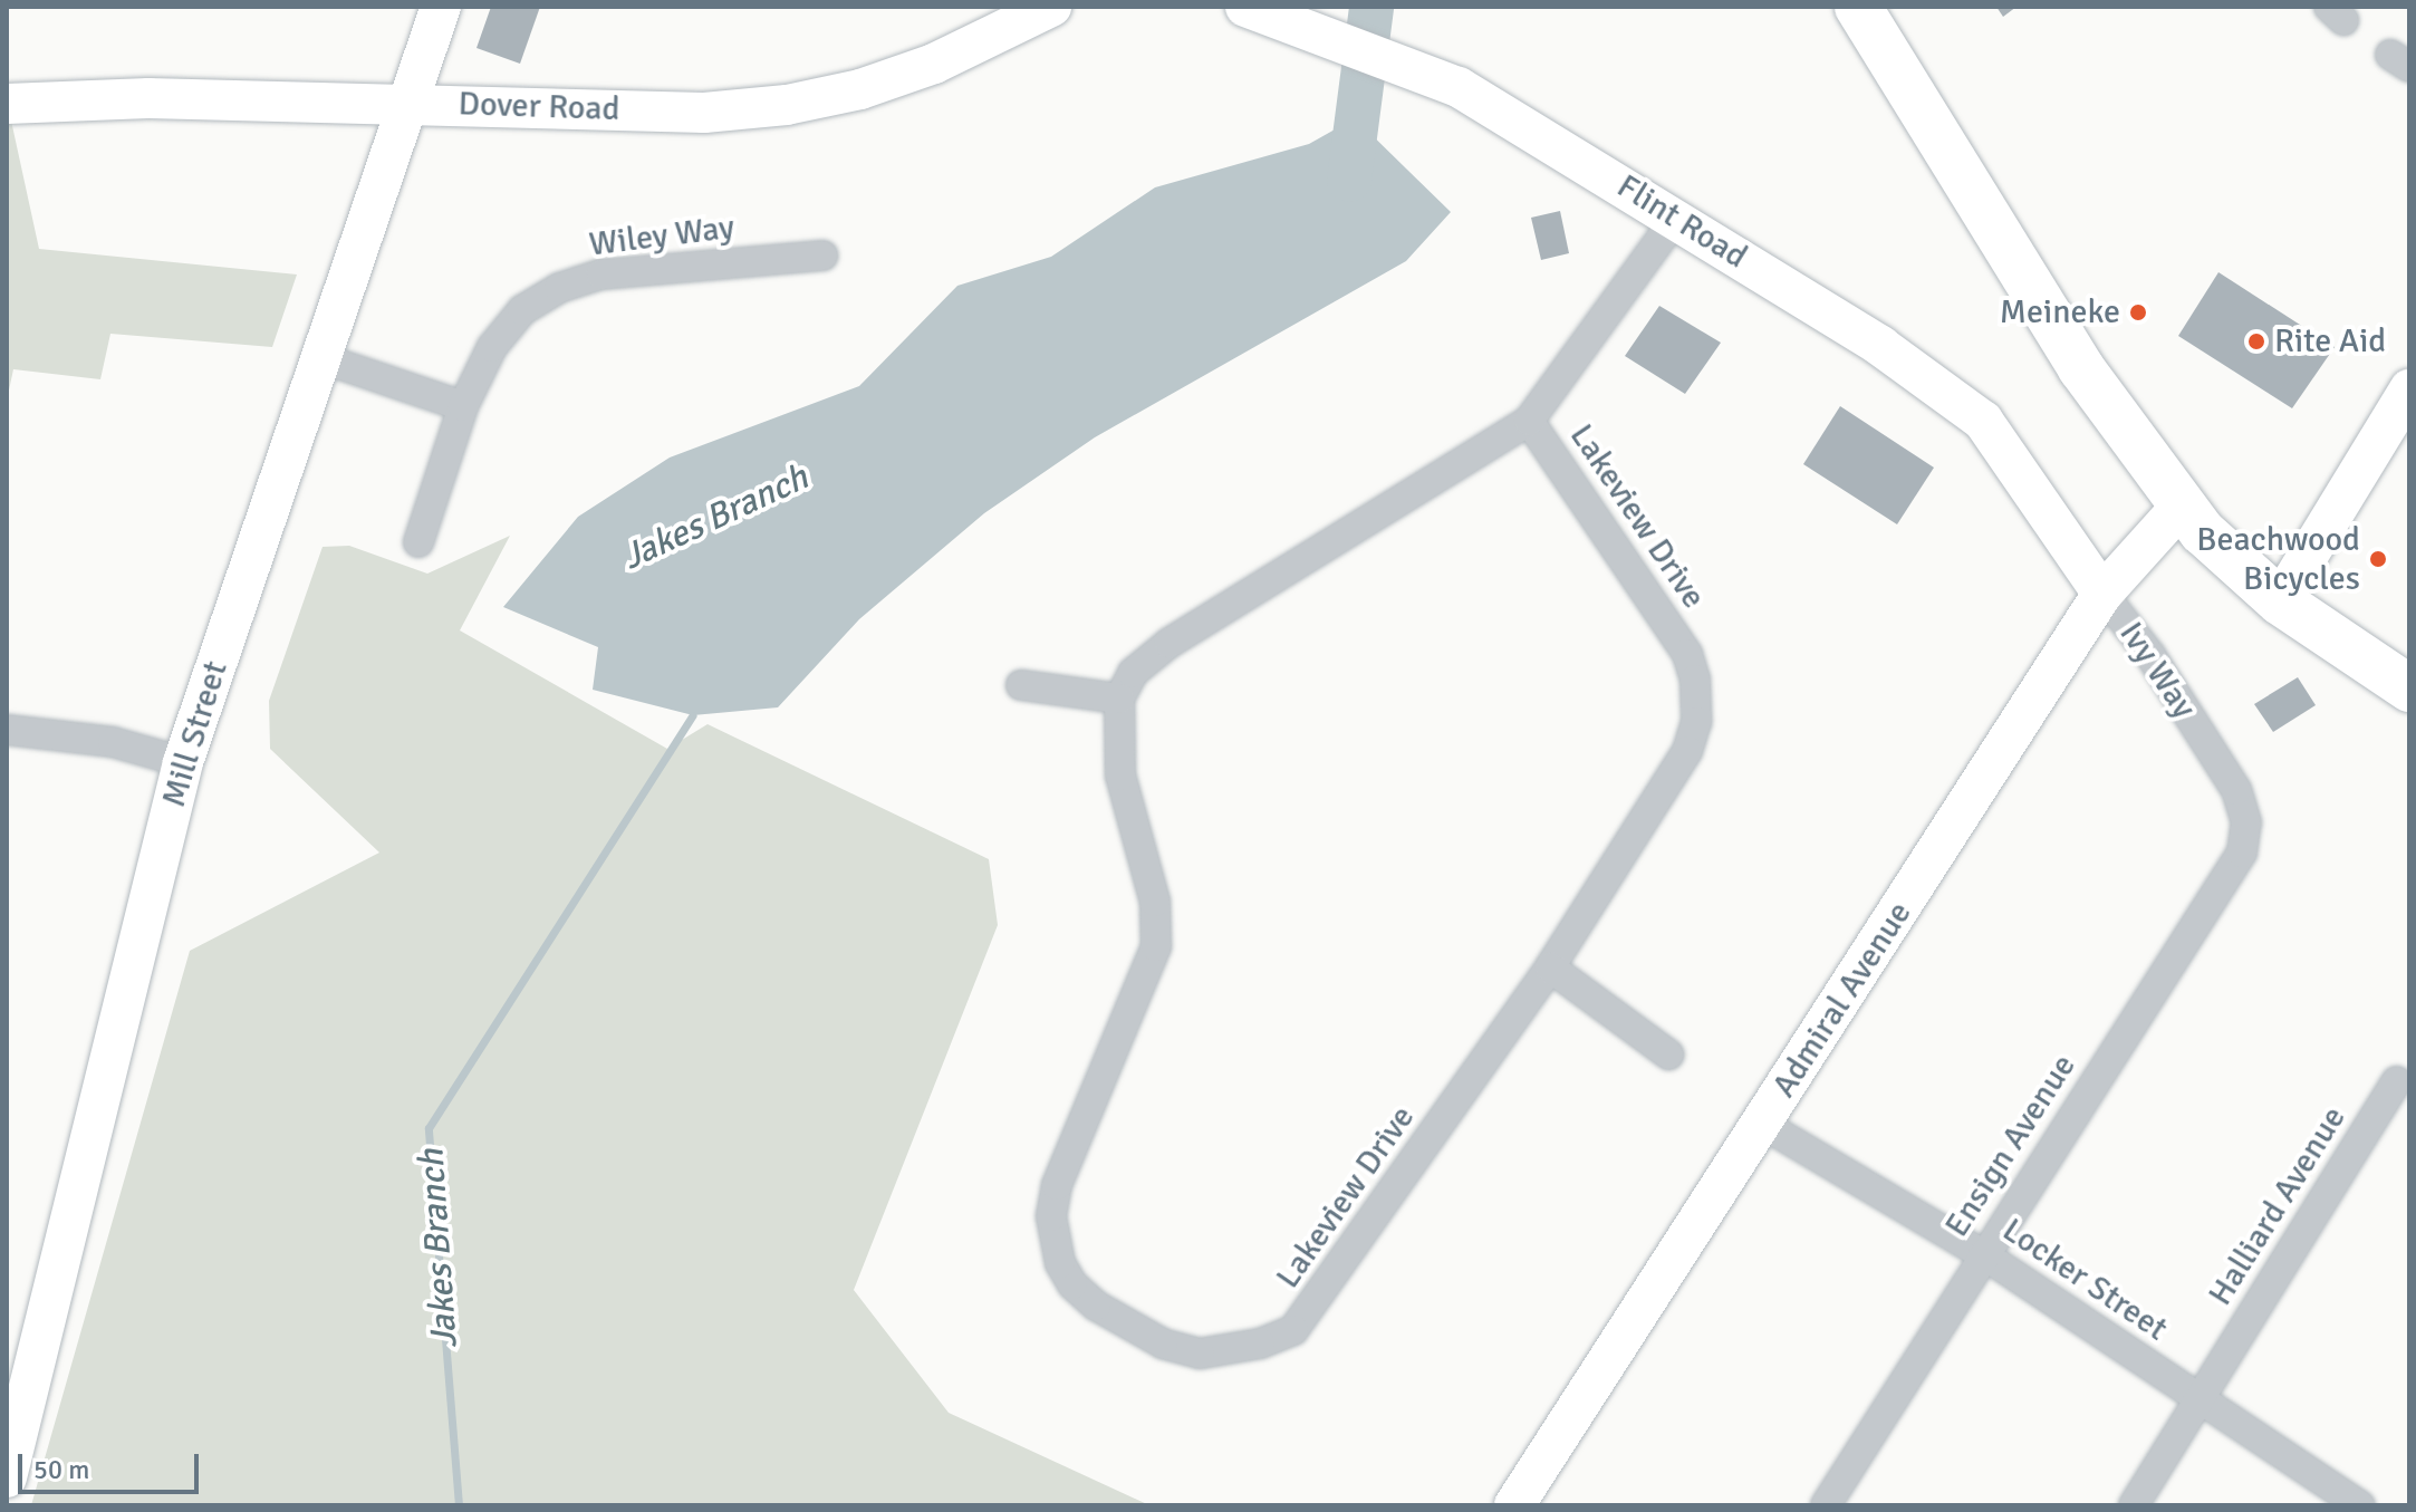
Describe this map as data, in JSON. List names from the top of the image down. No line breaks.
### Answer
{"streets":{"street":["Dover Road","Flint Road","Wiley Way","Lakeview Drive","Ivy Way","Mill Street","Admiral Avenue","Ensign Avenue","Halliard Avenue","Locker Street"]},"crossings":[["Dover Road","Mill Street"],["Flint Road","Lakeview Drive"],["Flint Road","Ivy Way"],["Ivy Way","Admiral Avenue"],["Ivy Way","Ensign Avenue"],["Admiral Avenue","Locker Street"],["Ensign Avenue","Locker Street"],["Halliard Avenue","Locker Street"]],"water":["Jakes Branch"],"places":["Meineke","Rite Aid","Beachwood Bicycles"],"scale_bar":"50 m"}
